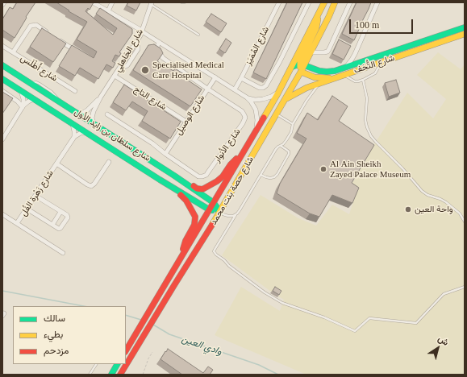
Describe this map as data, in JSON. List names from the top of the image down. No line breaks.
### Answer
{"streets":{"main road":["شارع التُّحَف","شارع سلطان بن زايد الأول","شارع حصة بنت محمد"],"street":["شارع المُمَيَز","شارع الجَاهلِي","شارع أَطْلَس","شارع التاج","شارع الوصيل","شارع الأنوار","شارع زَهْرة الفُل"]},"crossings":[["شارع الجَاهلِي","شارع التاج"],["شارع الجَاهلِي","شارع سلطان بن زايد الأول"],["شارع التُّحَف","شارع حصة بنت محمد"],["شارع التاج","شارع الوصيل"],["شارع الوصيل","شارع الأنوار"],["شارع سلطان بن زايد الأول","شارع حصة بنت محمد"]],"water":["وادي العين"],"places":["Specialised Medical Care Hospital","Al Ain Sheikh Zayed Palace Museum","واحة العين"],"legend":["سالك","بطيء","مزدحم"],"scale_bar":"100 m","north":"top right"}
